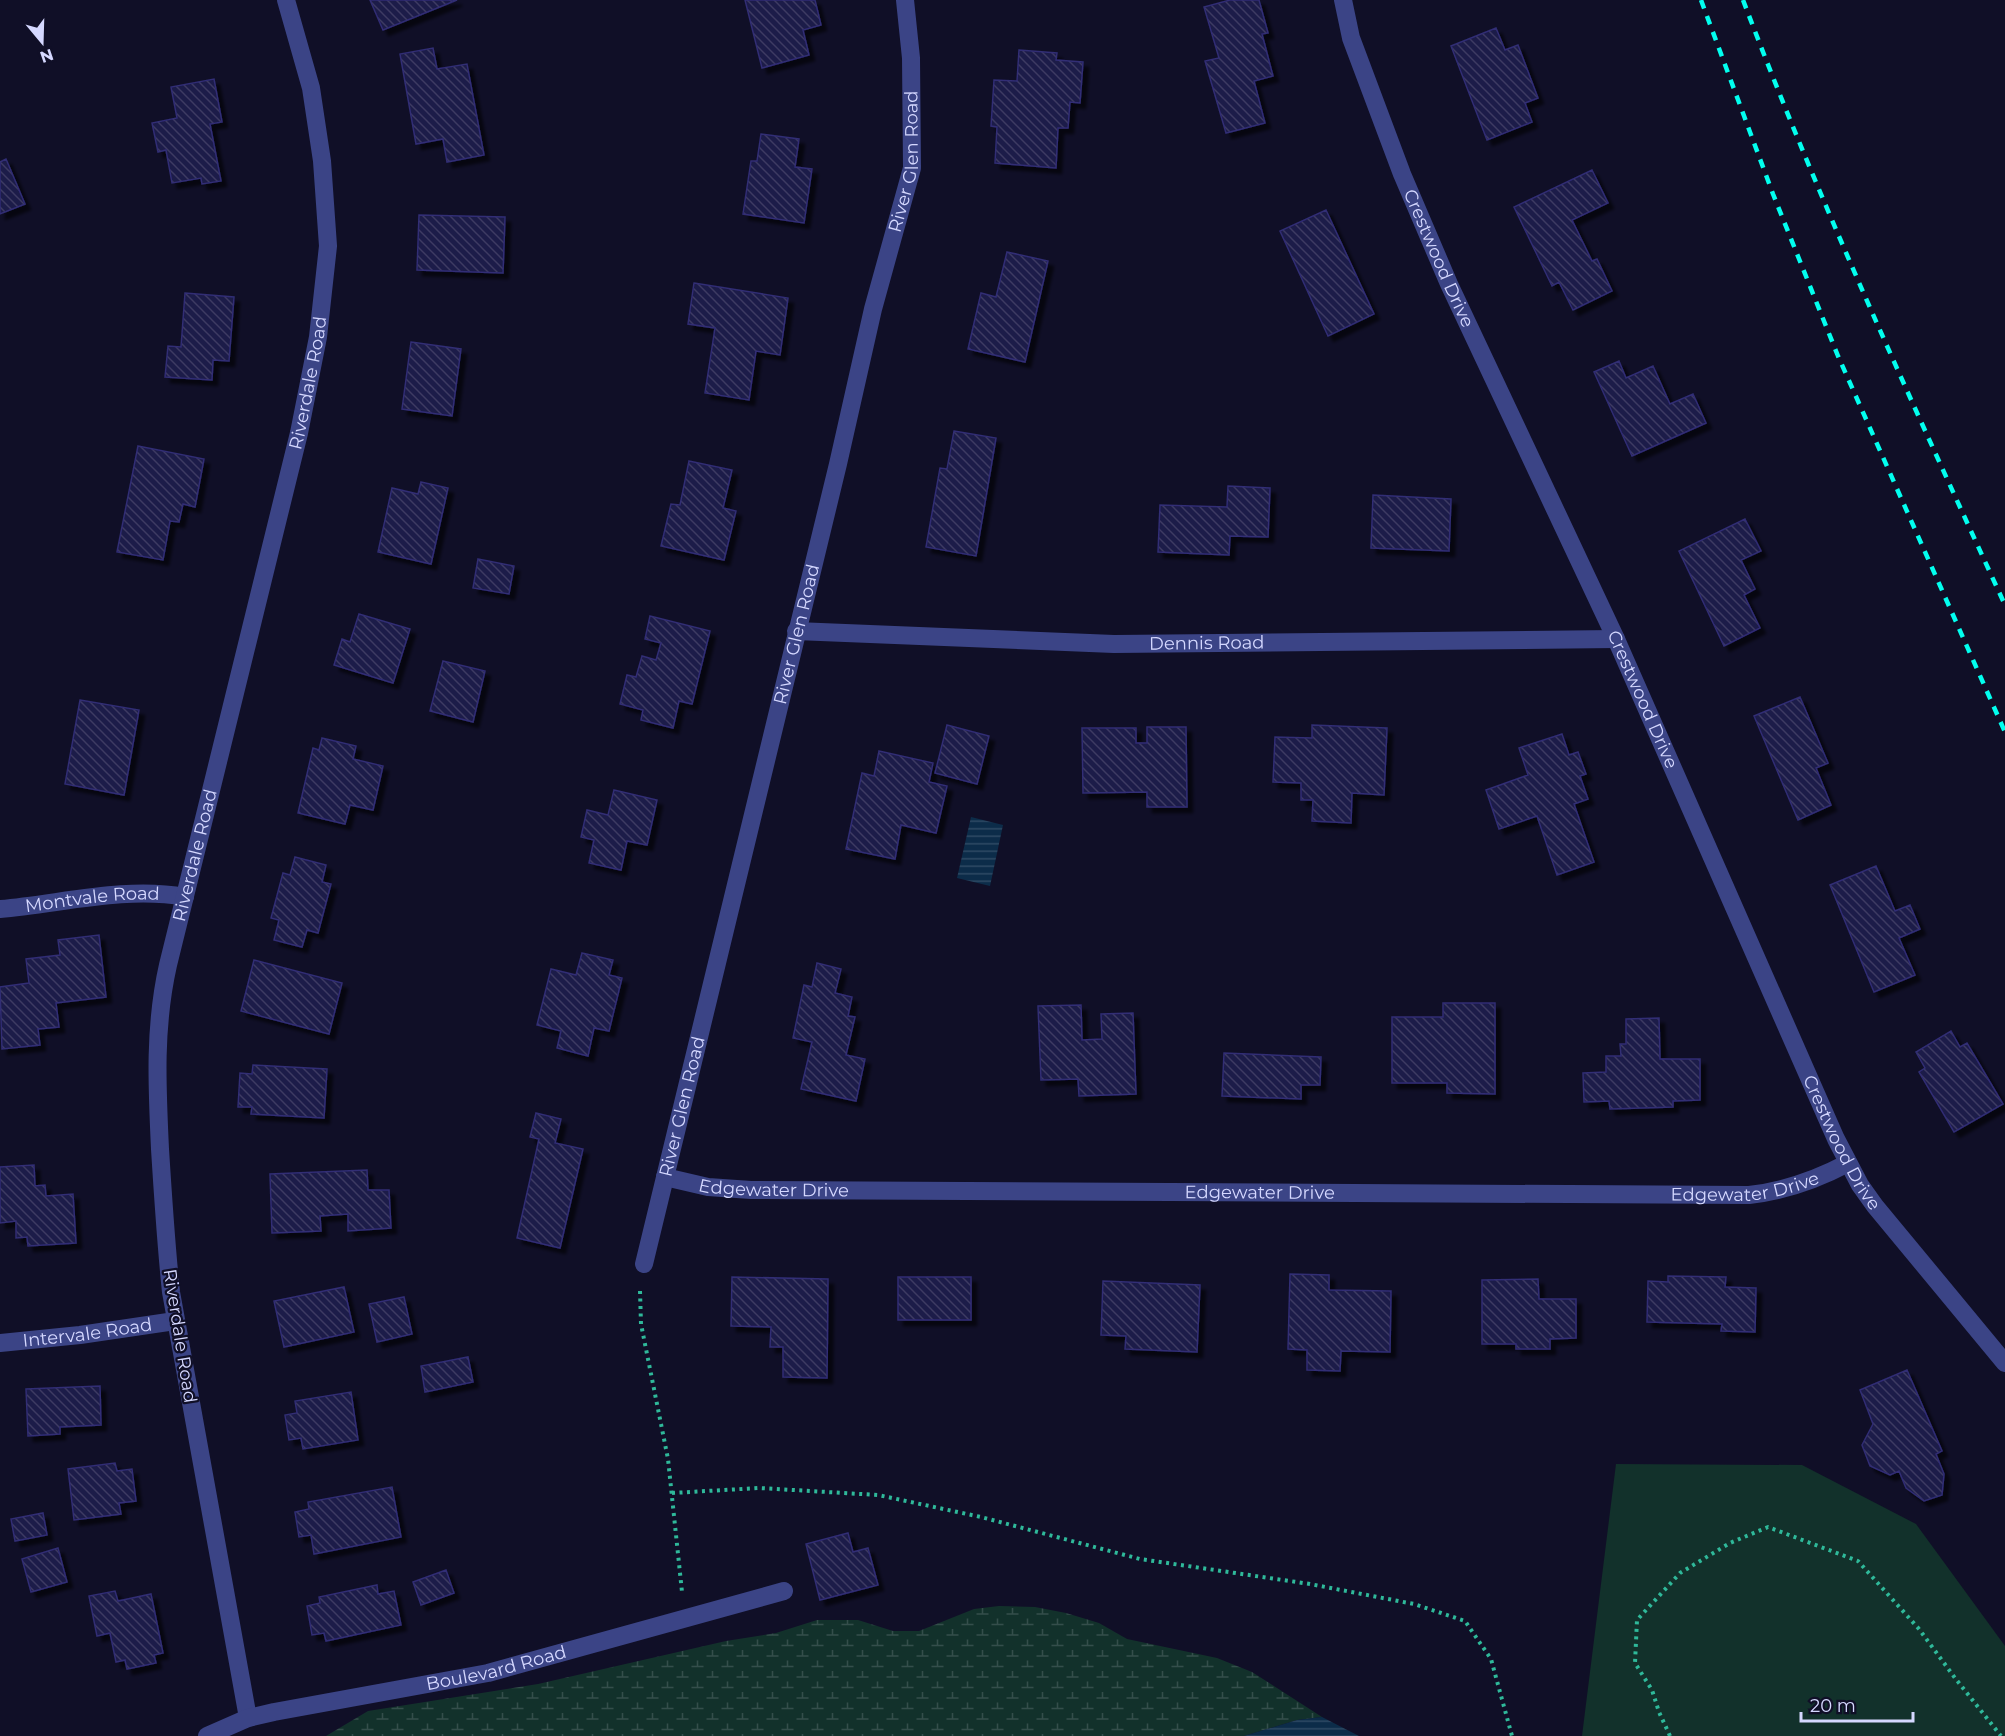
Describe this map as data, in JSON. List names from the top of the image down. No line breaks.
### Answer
{"streets":{"street":["River Glen Road","Crestwood Drive","Riverdale Road","Dennis Road","Montvale Road","Edgewater Drive","Intervale Road","Boulevard Road"]},"crossings":[["River Glen Road","Dennis Road"],["River Glen Road","Edgewater Drive"],["Crestwood Drive","Dennis Road"],["Crestwood Drive","Edgewater Drive"],["Riverdale Road","Montvale Road"],["Riverdale Road","Intervale Road"],["Riverdale Road","Boulevard Road"]],"scale_bar":"20 m","north":"bottom"}
